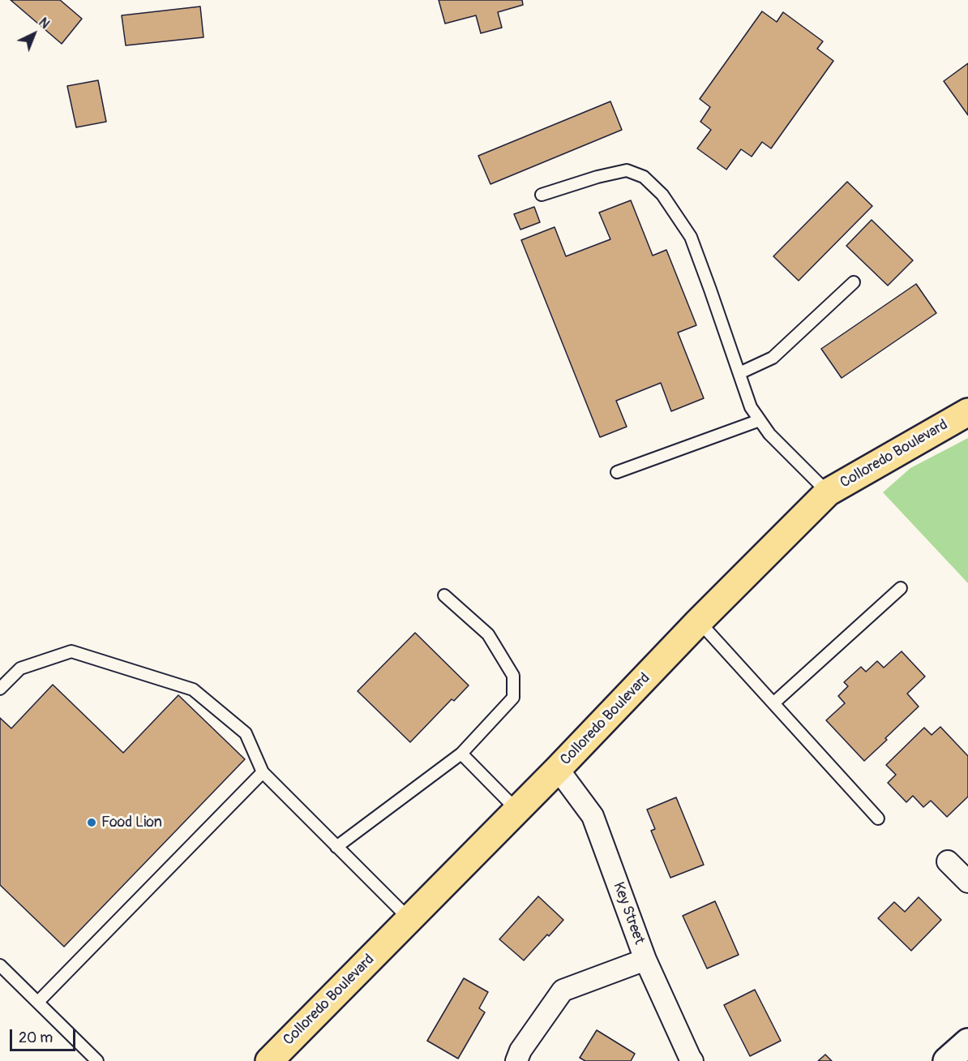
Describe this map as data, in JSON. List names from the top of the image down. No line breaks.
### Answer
{"streets":{"highway":["Colloredo Boulevard"],"street":["Key Street"]},"crossings":[["Colloredo Boulevard","Key Street"]],"places":["Food Lion"],"scale_bar":"20 m","north":"top right"}
